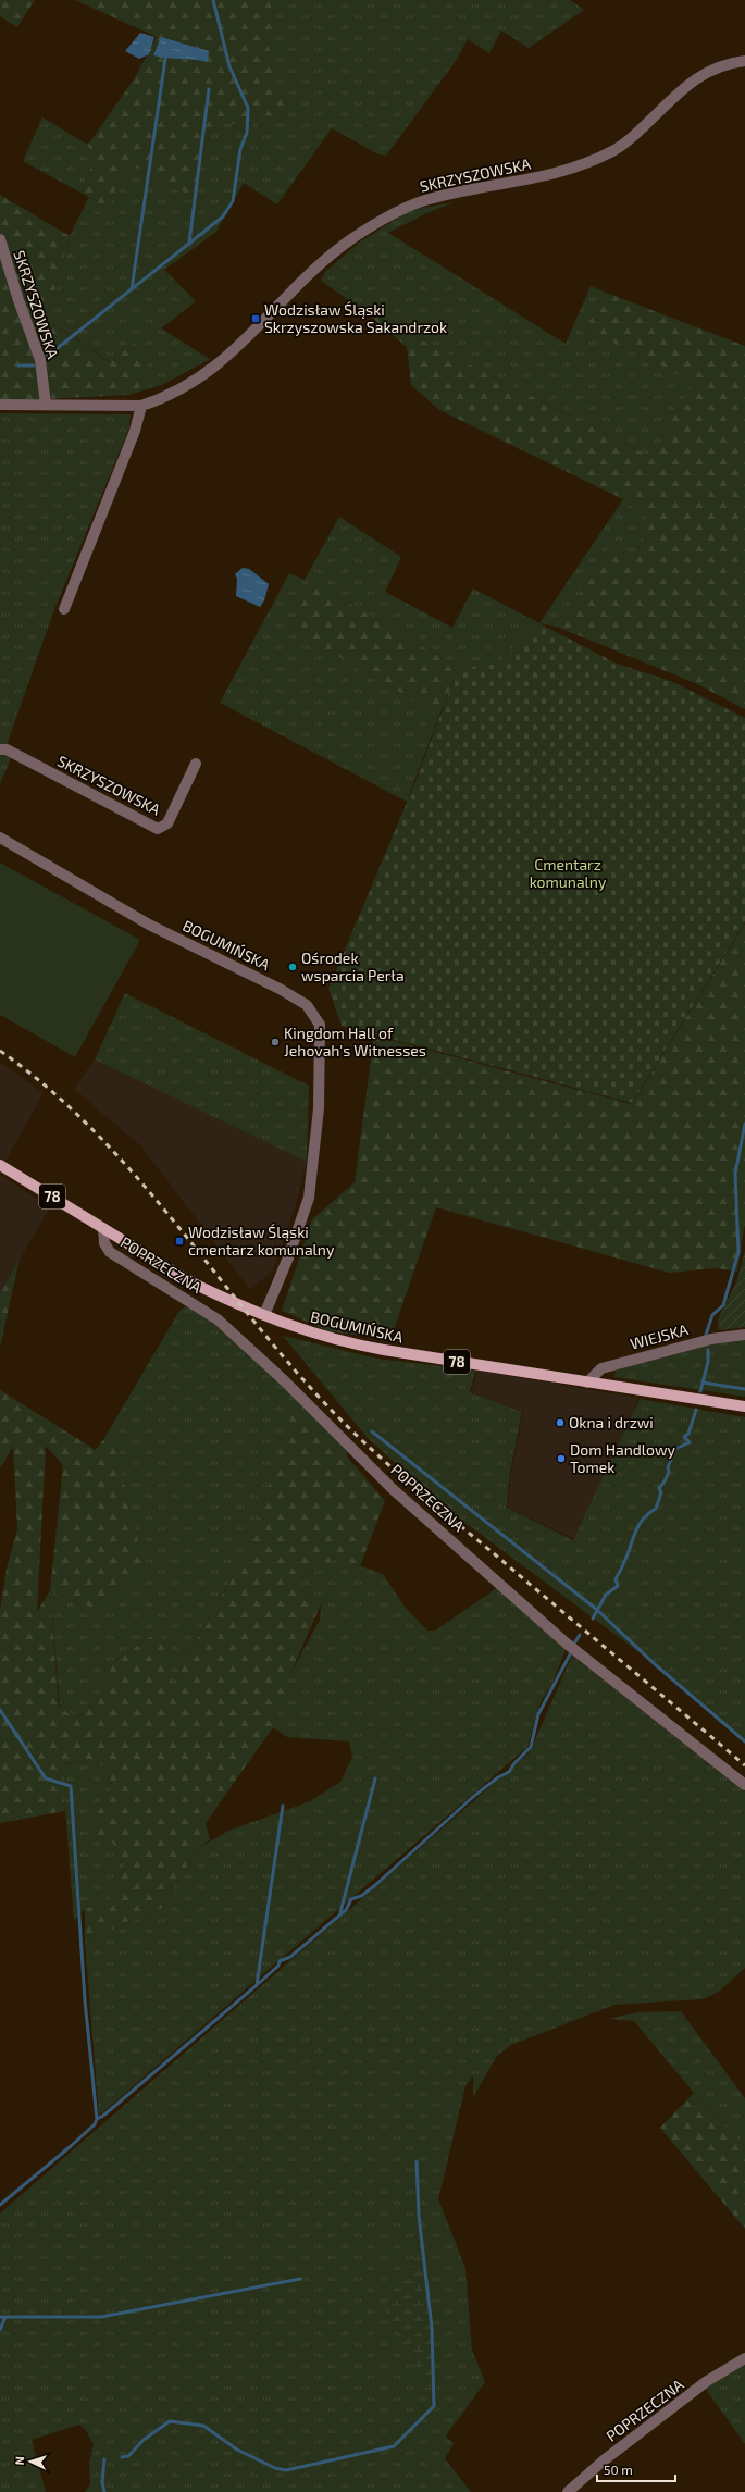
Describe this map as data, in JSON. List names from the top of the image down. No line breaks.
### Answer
{"streets":{"main road":["BOGUMIŃSKA","78"],"street":["SKRZYSZOWSKA","POPRZECZNA","WIEJSKA"]},"crossings":[["BOGUMIŃSKA","POPRZECZNA"],["BOGUMIŃSKA","WIEJSKA"]],"parks":["Cmentarz komunalny"],"places":{"transit":["Wodzisław Śląski Skrzyszowska Sakandrzok","Wodzisław Śląski cmentarz komunalny"],"other":["Ośrodek wsparcia Perła","Kingdom Hall of Jehovah's Witnesses","Okna i drzwi","Dom Handlowy Tomek"]},"scale_bar":"50 m","north":"left"}
